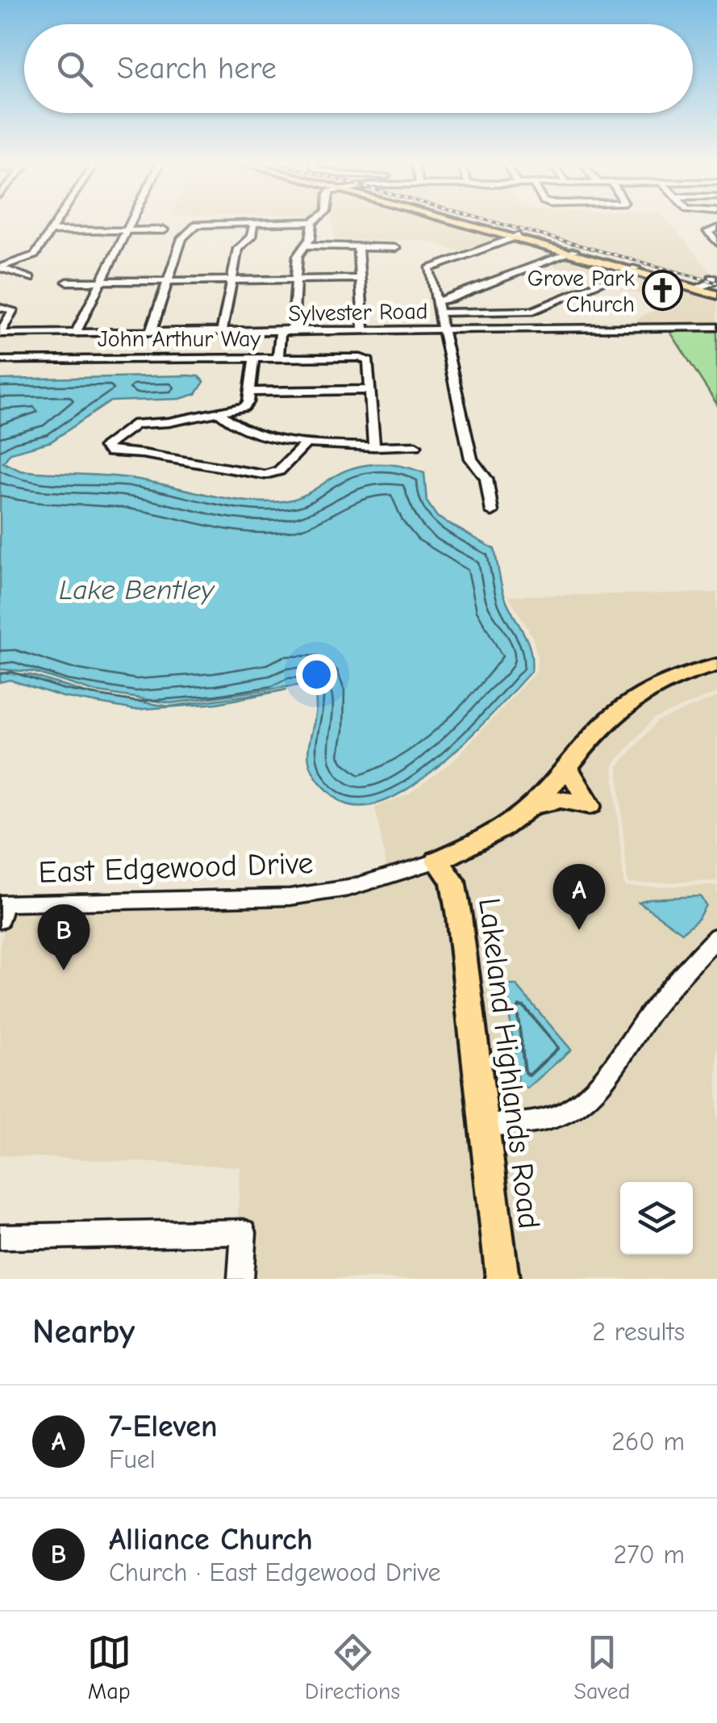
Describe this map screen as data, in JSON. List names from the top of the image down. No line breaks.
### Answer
{"streets":{"main road":["East Edgewood Drive","Lakeland Highlands Road"],"street":["Sylvester Road","John Arthur Way"]},"crossings":[["East Edgewood Drive","Lakeland Highlands Road"]],"water":["Lake Bentley"],"places":{"church":["Grove Park Church"]},"page":{"search":"Search here","pins":["A","B"],"heading":["Nearby","2 results"],"list":[{"mark":"A","name":"7-Eleven","note":"Fuel","value":"260 m"},{"mark":"B","name":"Alliance Church","note":"Church · East Edgewood Drive","value":"270 m"}],"nav":["Map","Directions","Saved"]}}
